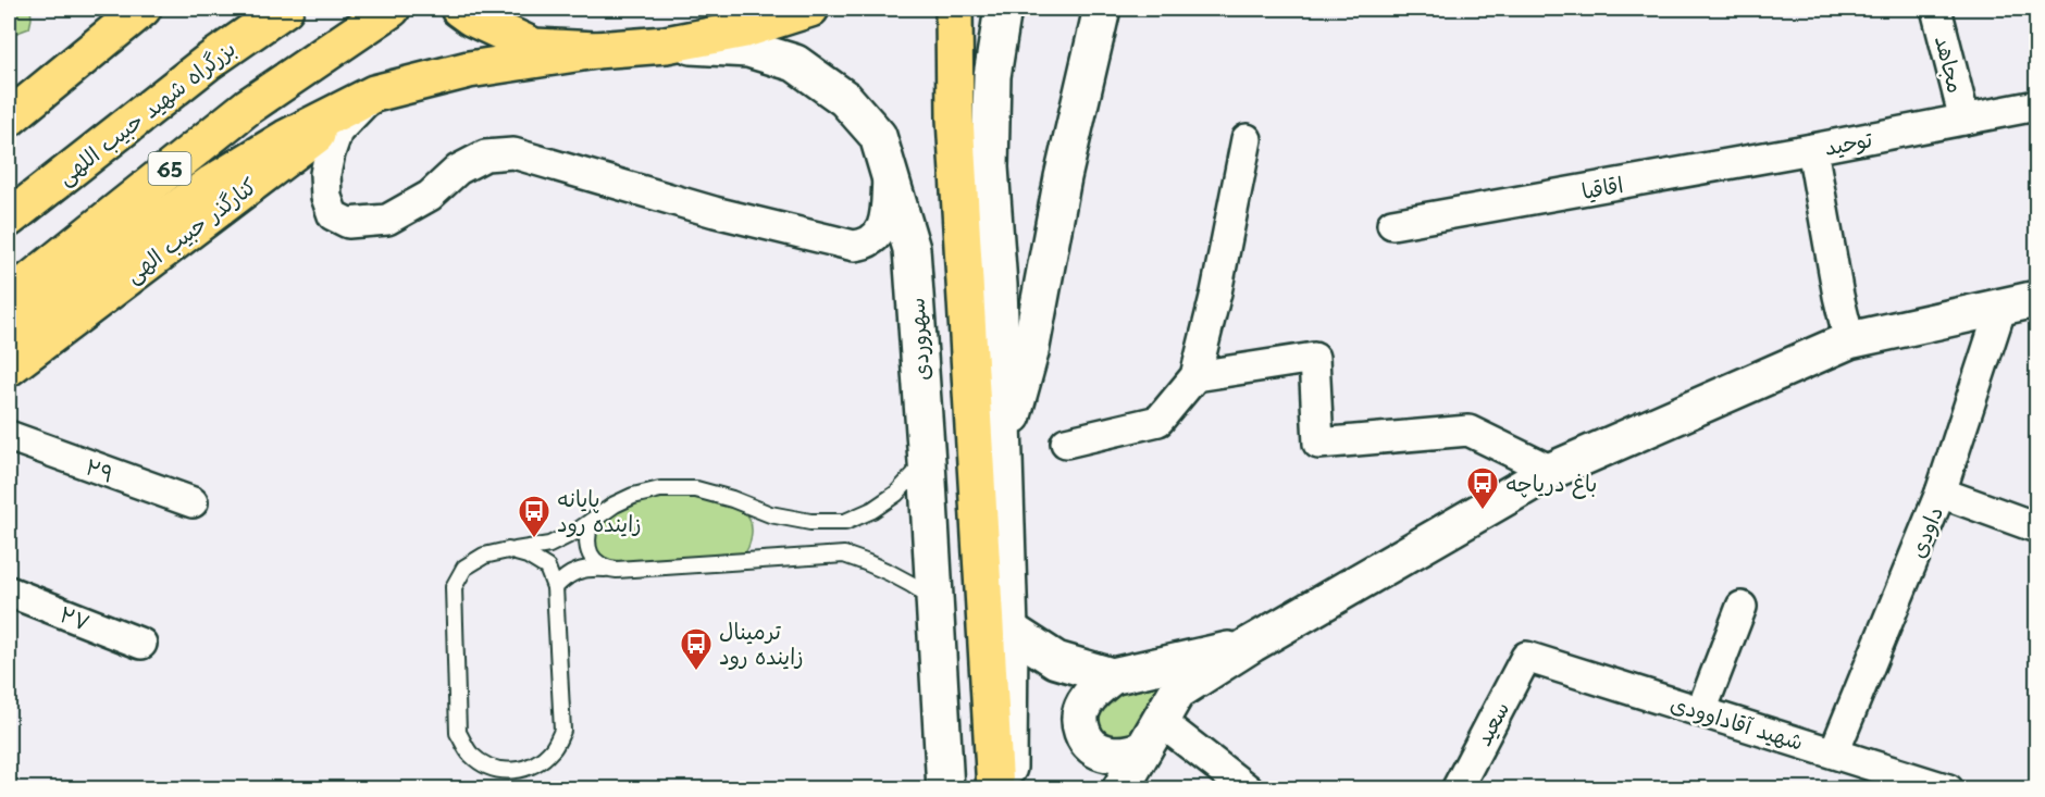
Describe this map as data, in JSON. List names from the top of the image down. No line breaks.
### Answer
{"streets":{"main road":["بزرگراه شهید حبیب اللهی","65","کنارگذر حبیب الهی","سهروردی"],"street":["مجاهد","توحید","اقاقیا","۲۹","داودی","۲۷","شهید آقاداوودی","سعید"]},"crossings":[["مجاهد","توحید"],["توحید","اقاقیا"],["داودی","شهید آقاداوودی"],["شهید آقاداوودی","سعید"]],"places":{"bus stop":["باغ دریاچه","پایانه زاینده رود","ترمینال زاینده رود"]}}
